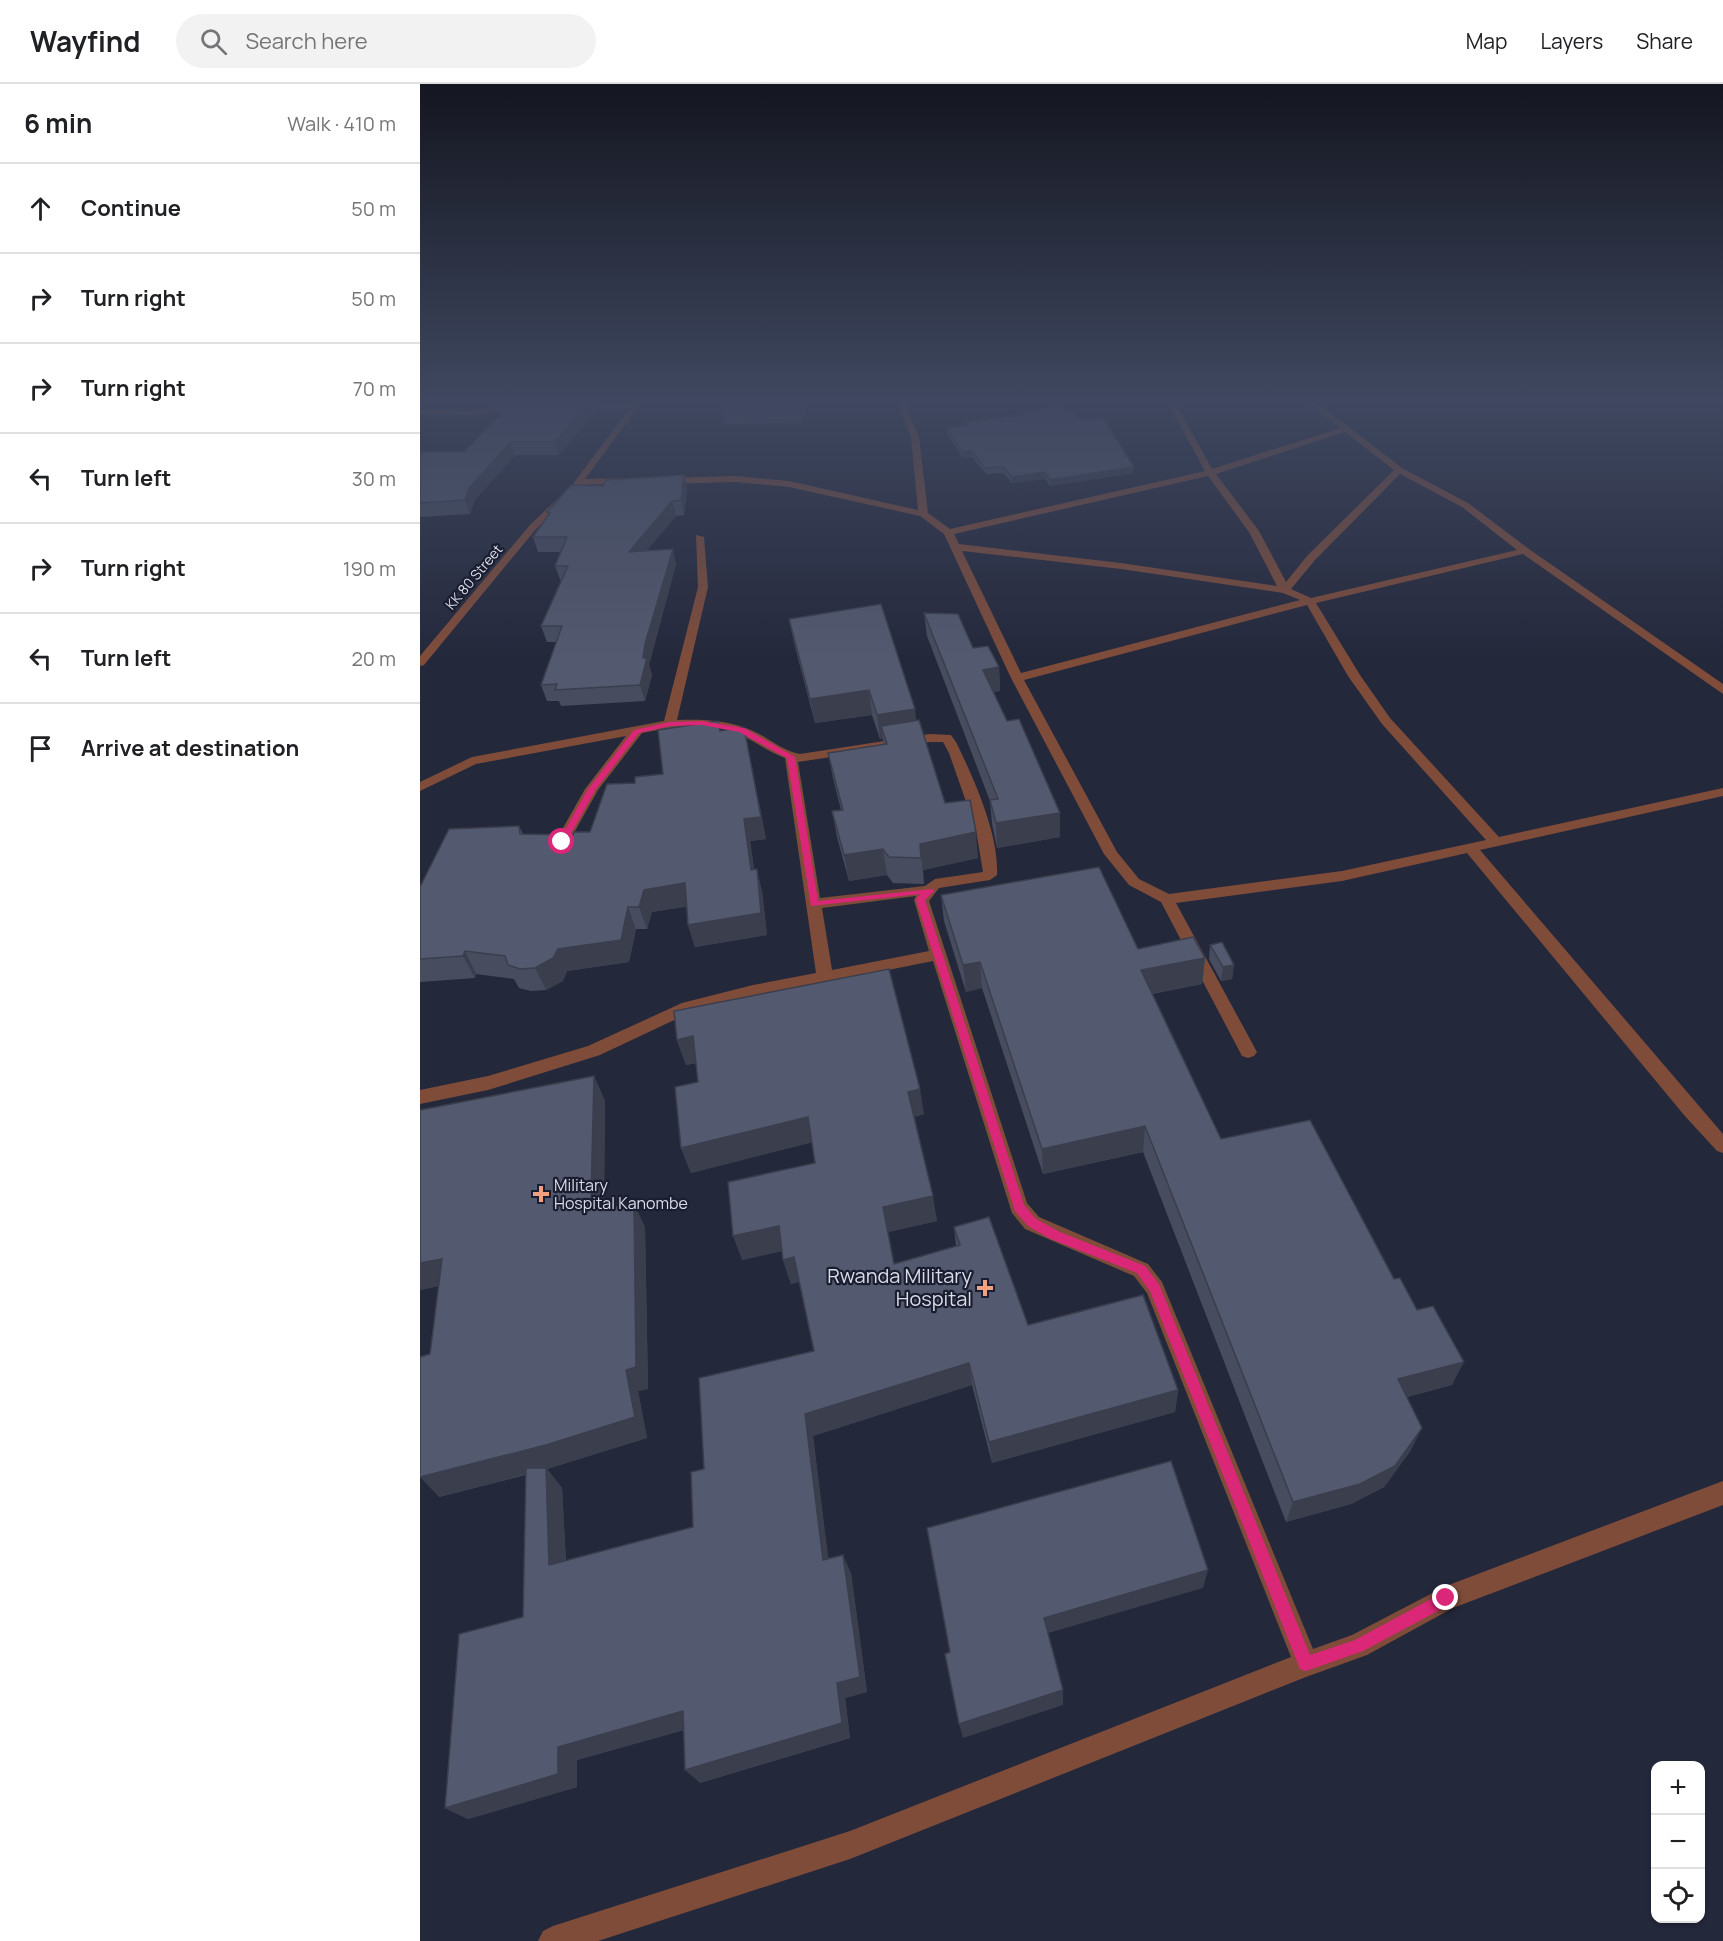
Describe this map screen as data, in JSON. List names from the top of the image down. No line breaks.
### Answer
{"streets":{"street":["KK 80 Street"]},"places":{"health":["Military Hospital Kanombe","Rwanda Military Hospital"]},"page":{"header":"Wayfind","search":"Search here","nav":["Map","Layers","Share"],"heading":["6 min","Walk · 410 m"],"list":[["Continue","50 m"],["Turn right","50 m"],["Turn right","70 m"],["Turn left","30 m"],["Turn right","190 m"],["Turn left","20 m"],"Arrive at destination"],"map_buttons":["+","−"]}}
